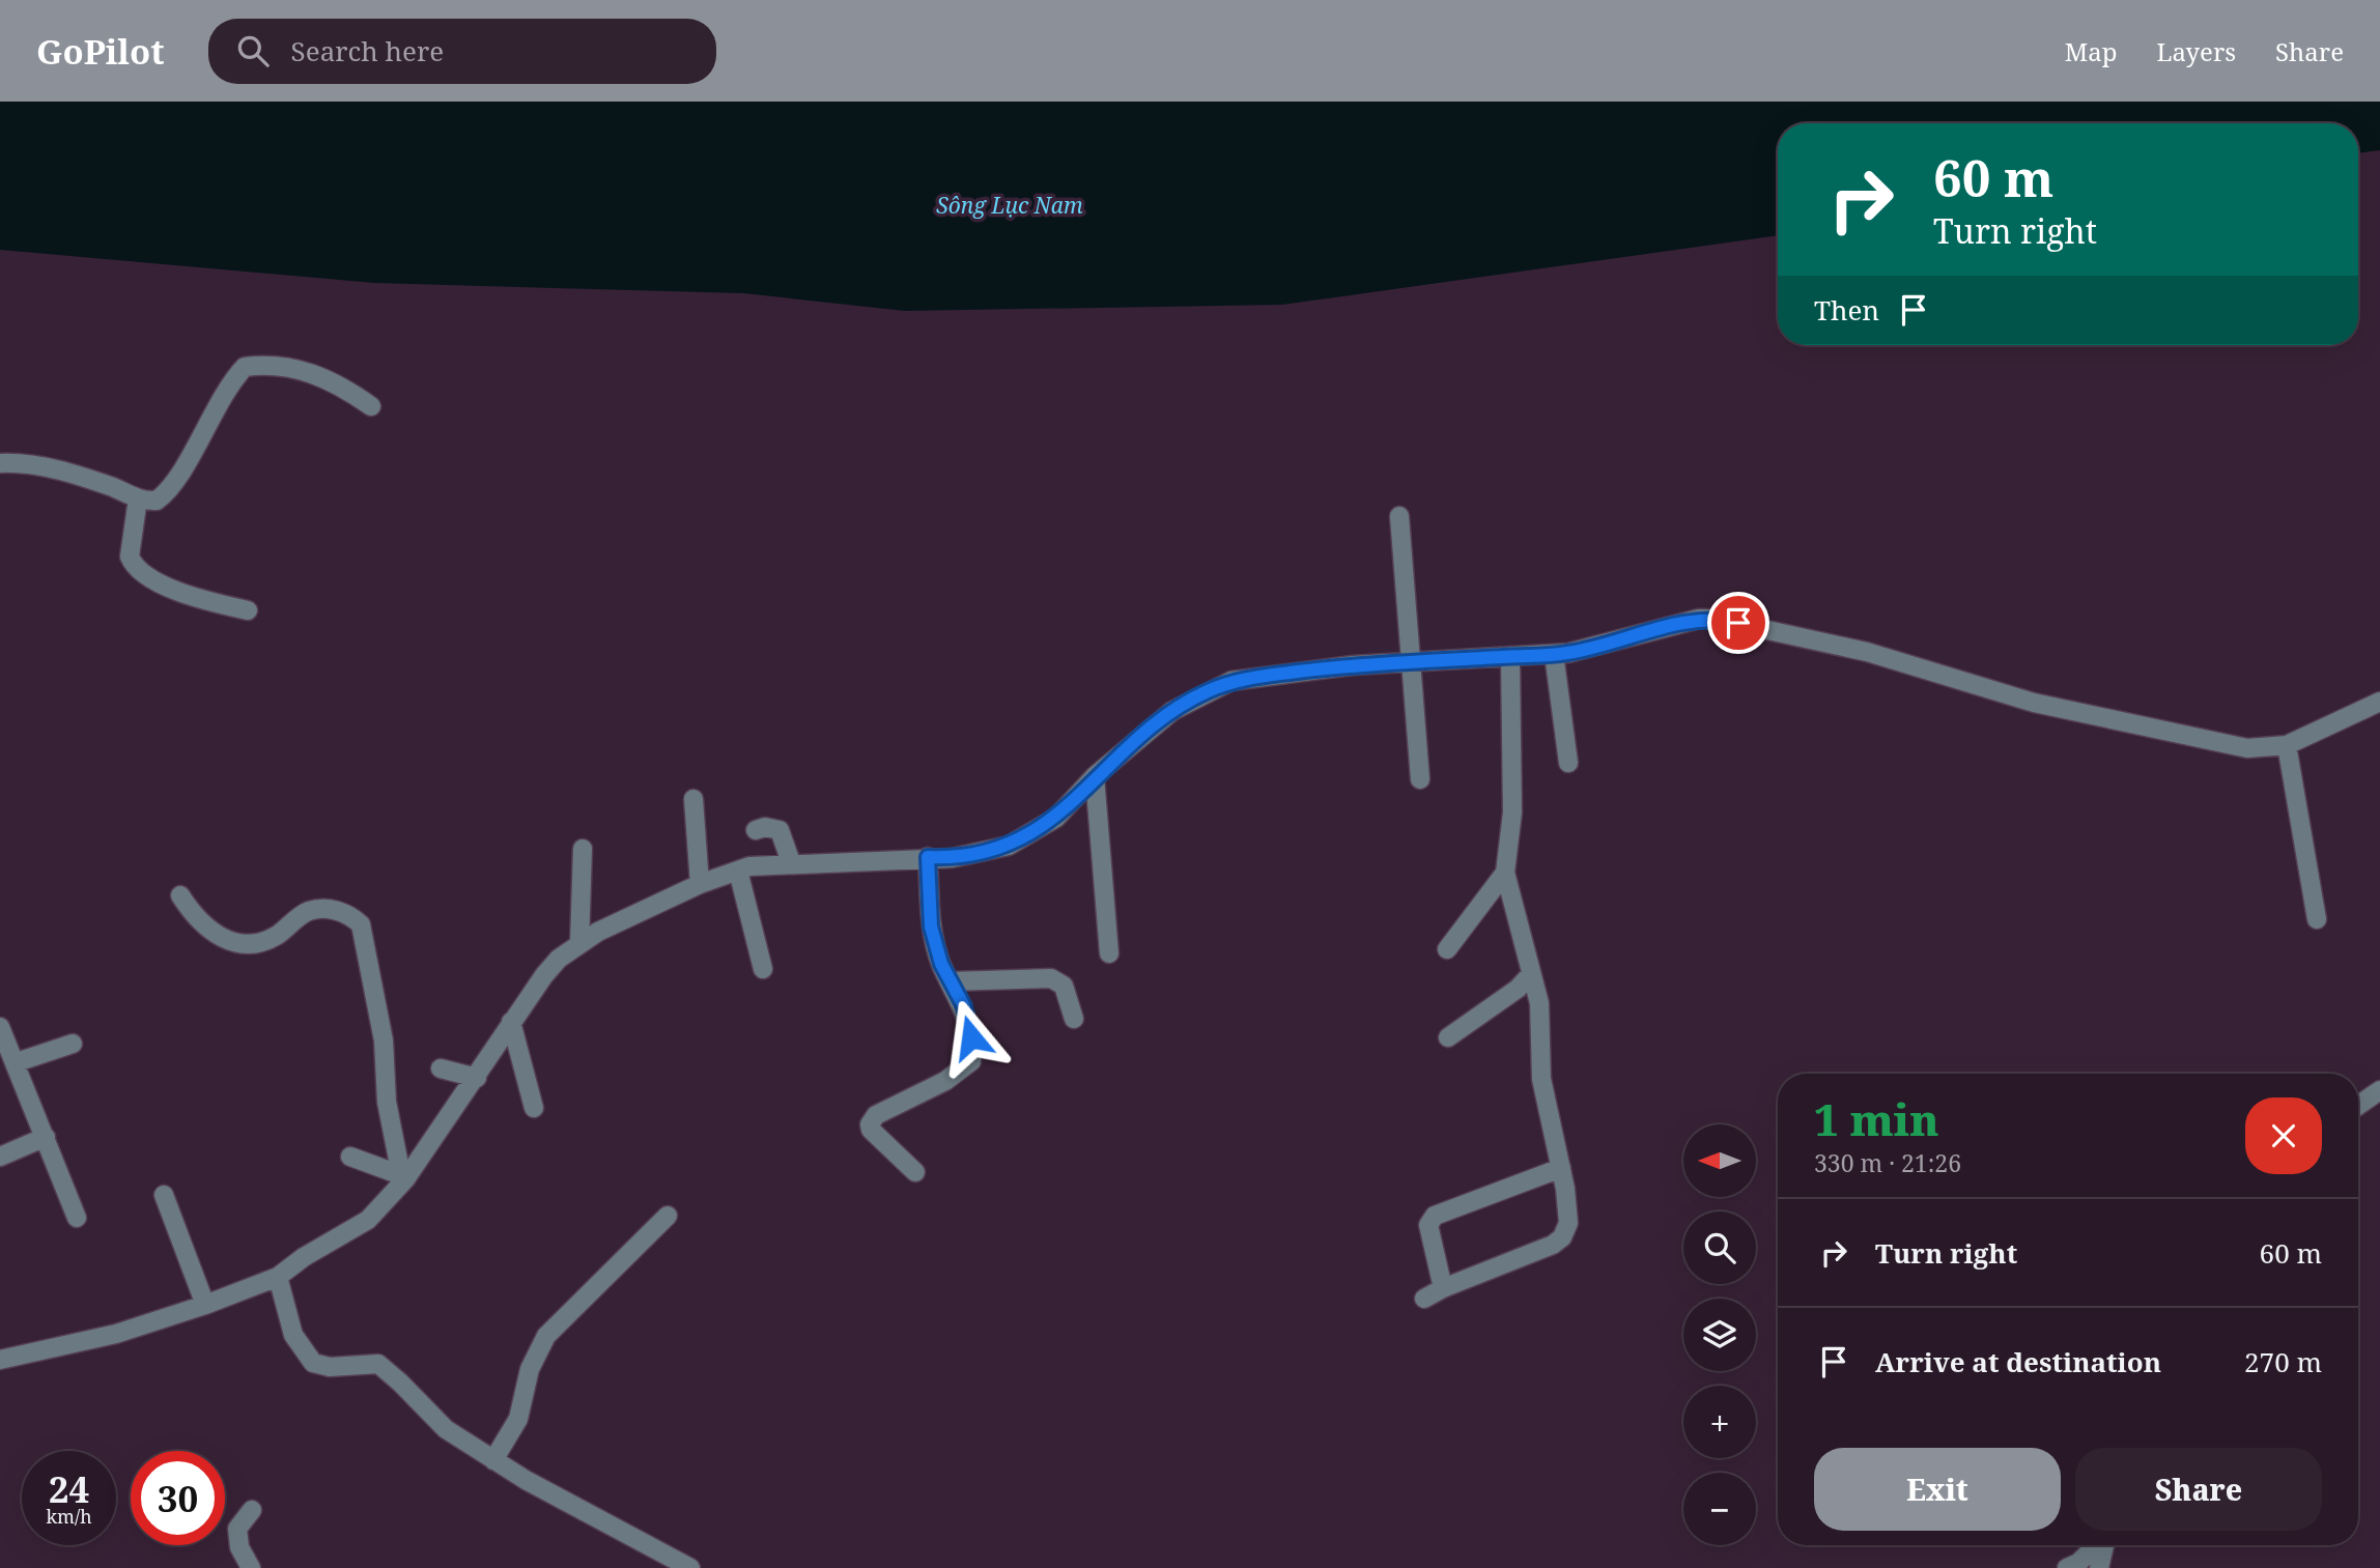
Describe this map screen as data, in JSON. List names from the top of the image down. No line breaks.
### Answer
{"water":["Sông Lục Nam"],"north":"left","page":{"header":"GoPilot","search":"Search here","nav":["Map","Layers","Share"],"turn":["60 m","Turn right"],"then":"Then","heading":["1 min","330 m · 21:26"],"map_buttons":["+","−"],"list":[{"name":"Turn right","value":"60 m"},{"name":"Arrive at destination","value":"270 m"}],"buttons":["Exit","Share"],"speed":"24 km/h","limit":"30"}}
